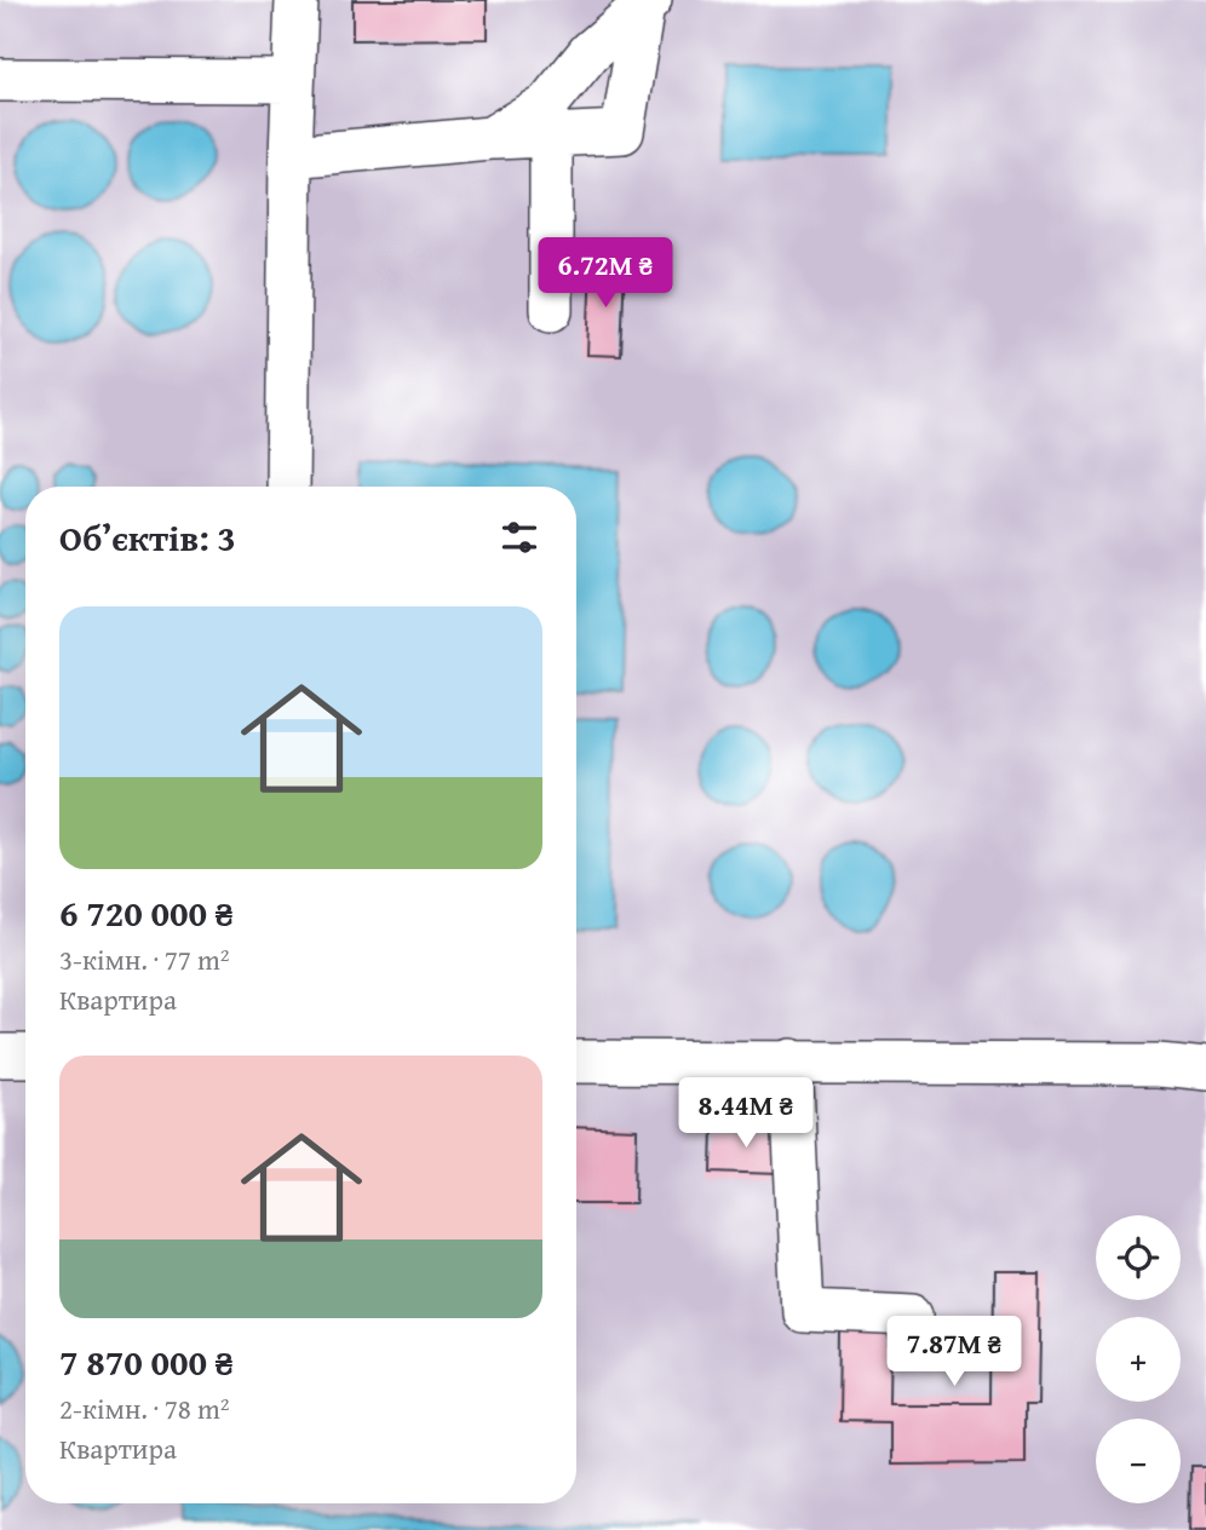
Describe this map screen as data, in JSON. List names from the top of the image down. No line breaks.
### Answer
{"page":{"price":["6.72M ₴","8.44M ₴","7.87M ₴"],"heading":"Об’єктів: 3","list":[{"name":"6 720 000 ₴","note":"3-кімн. · 77 m² · Квартира"},{"name":"7 870 000 ₴","note":"2-кімн. · 78 m² · Квартира"}],"map_buttons":["+","−"]}}
